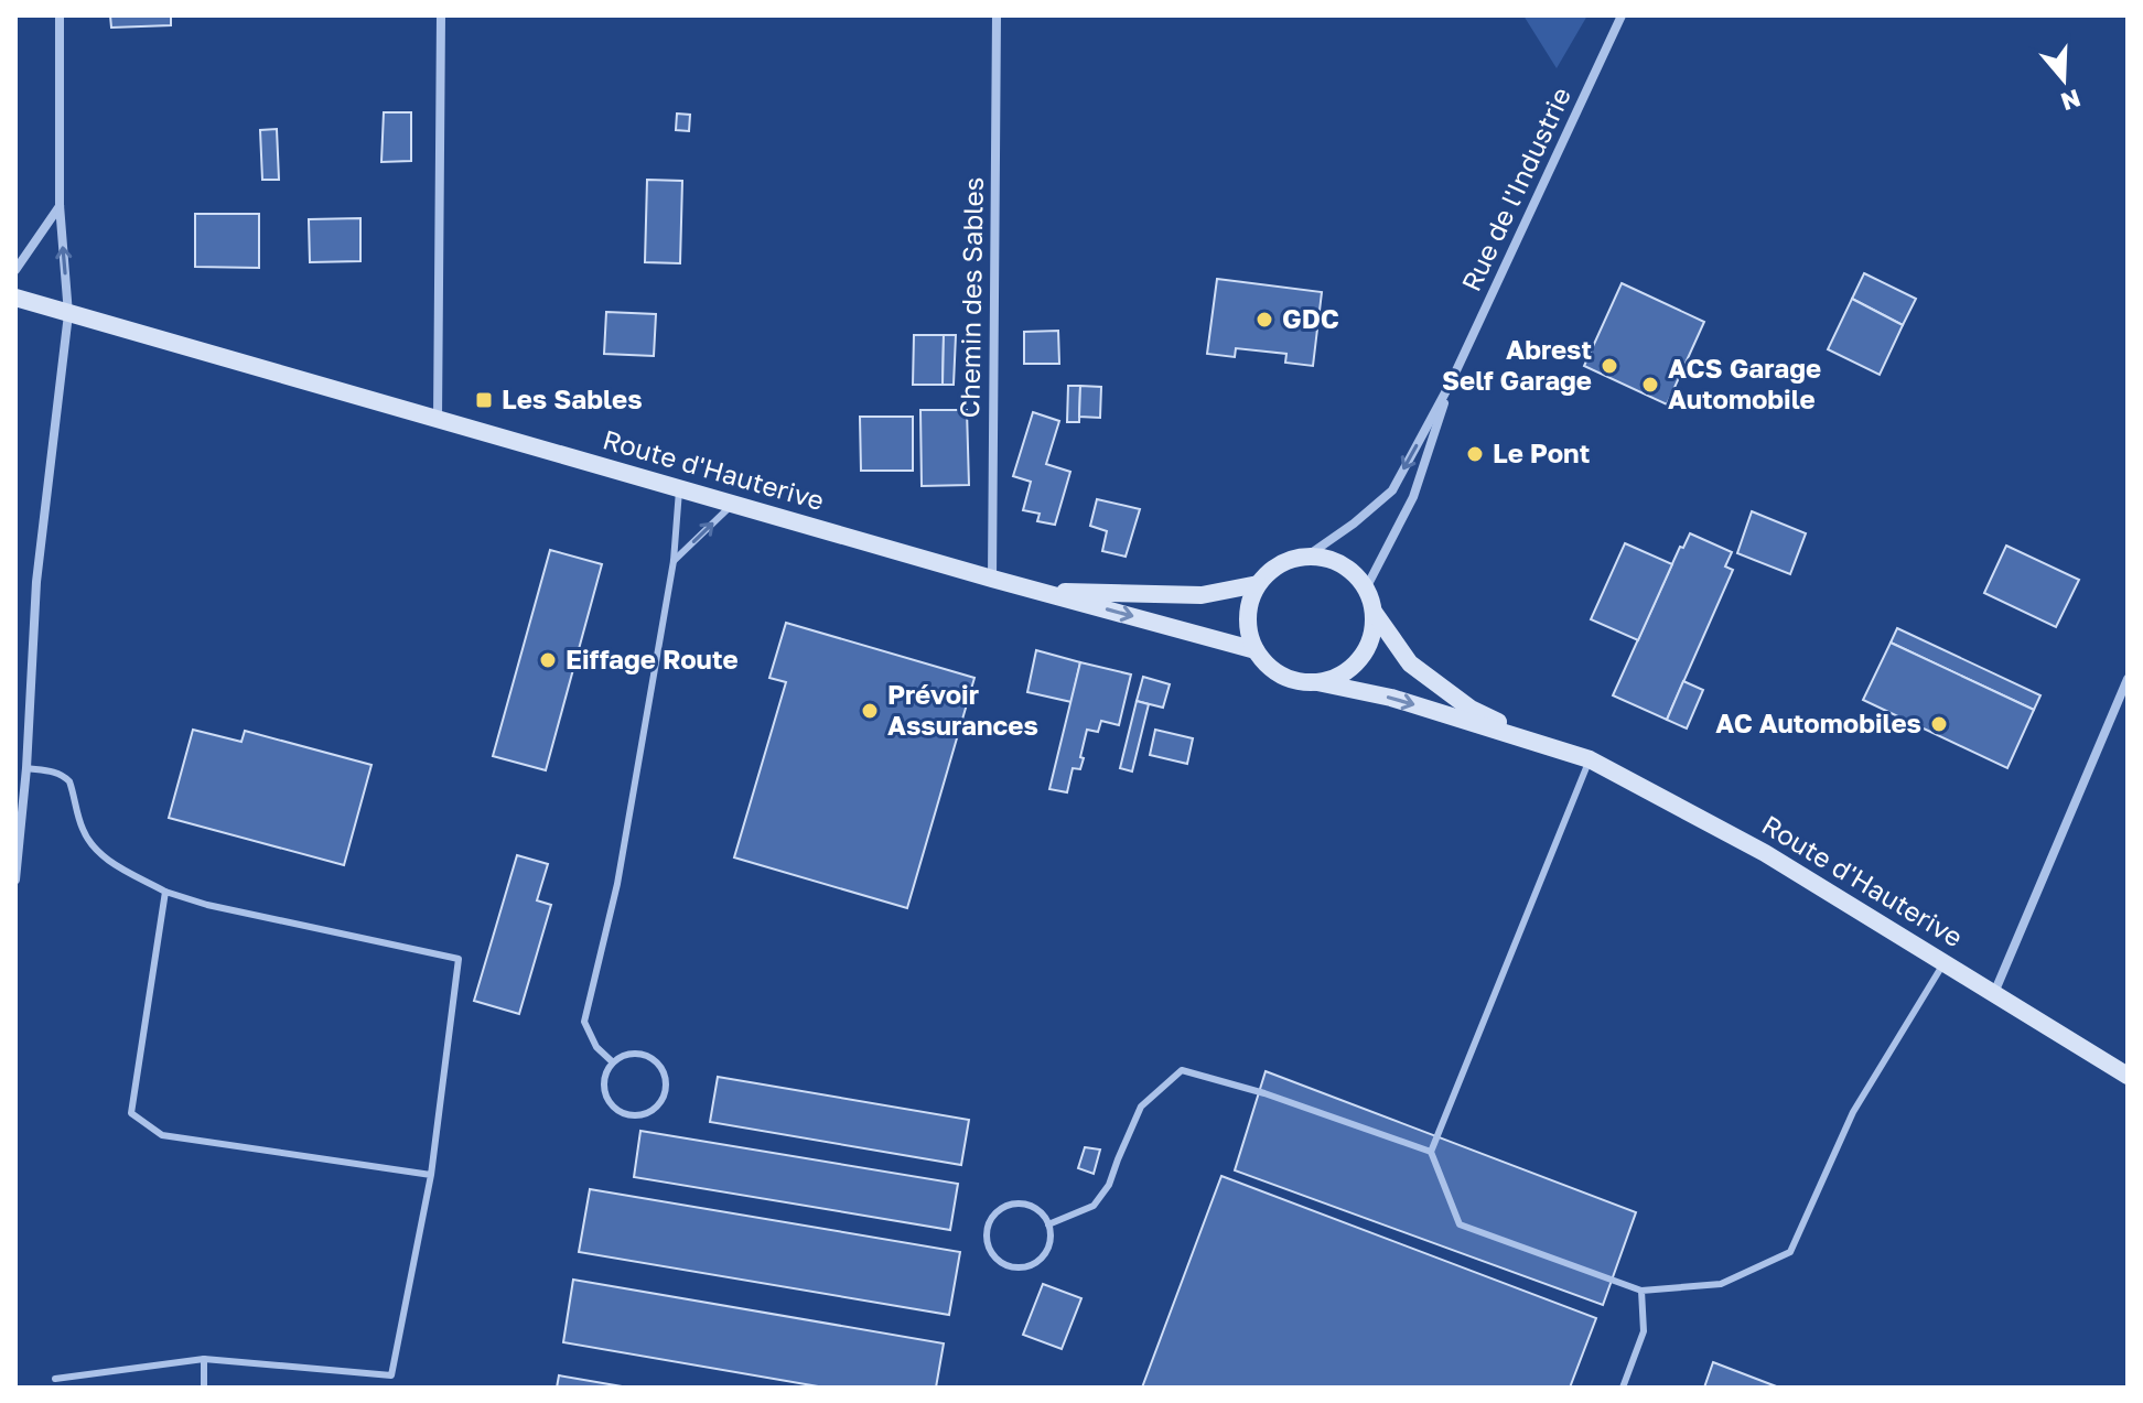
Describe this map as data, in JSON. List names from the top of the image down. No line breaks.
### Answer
{"streets":{"main road":["Route d'Hauterive"],"street":["Rue de l'Industrie","Chemin des Sables"]},"crossings":[["Rue de l'Industrie","Route d'Hauterive"],["Chemin des Sables","Route d'Hauterive"]],"places":{"other":["GDC","Abrest Self Garage","ACS Garage Automobile","Le Pont","Eiffage Route","Prévoir Assurances","AC Automobiles"],"transit":["Les Sables"]},"north":"bottom"}
